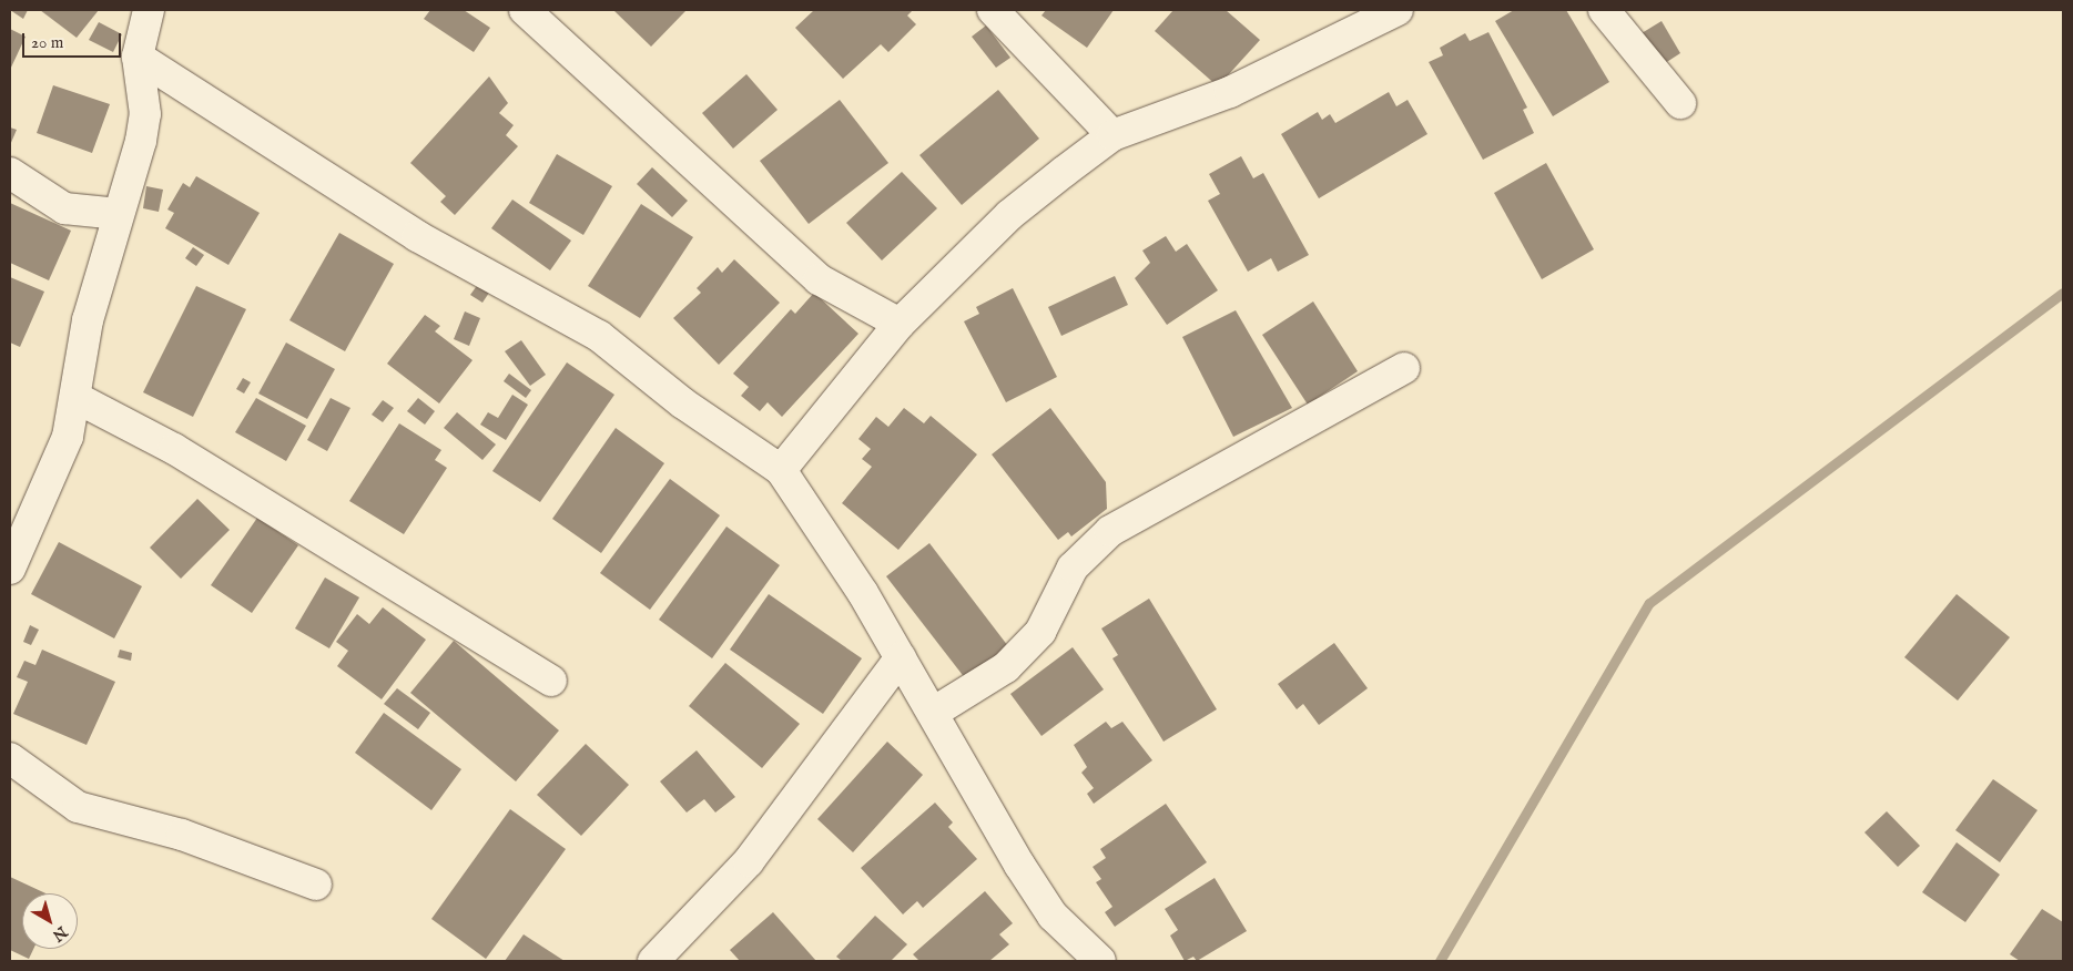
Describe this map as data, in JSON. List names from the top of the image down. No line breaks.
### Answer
{"scale_bar":"20 m","north":"bottom right"}
